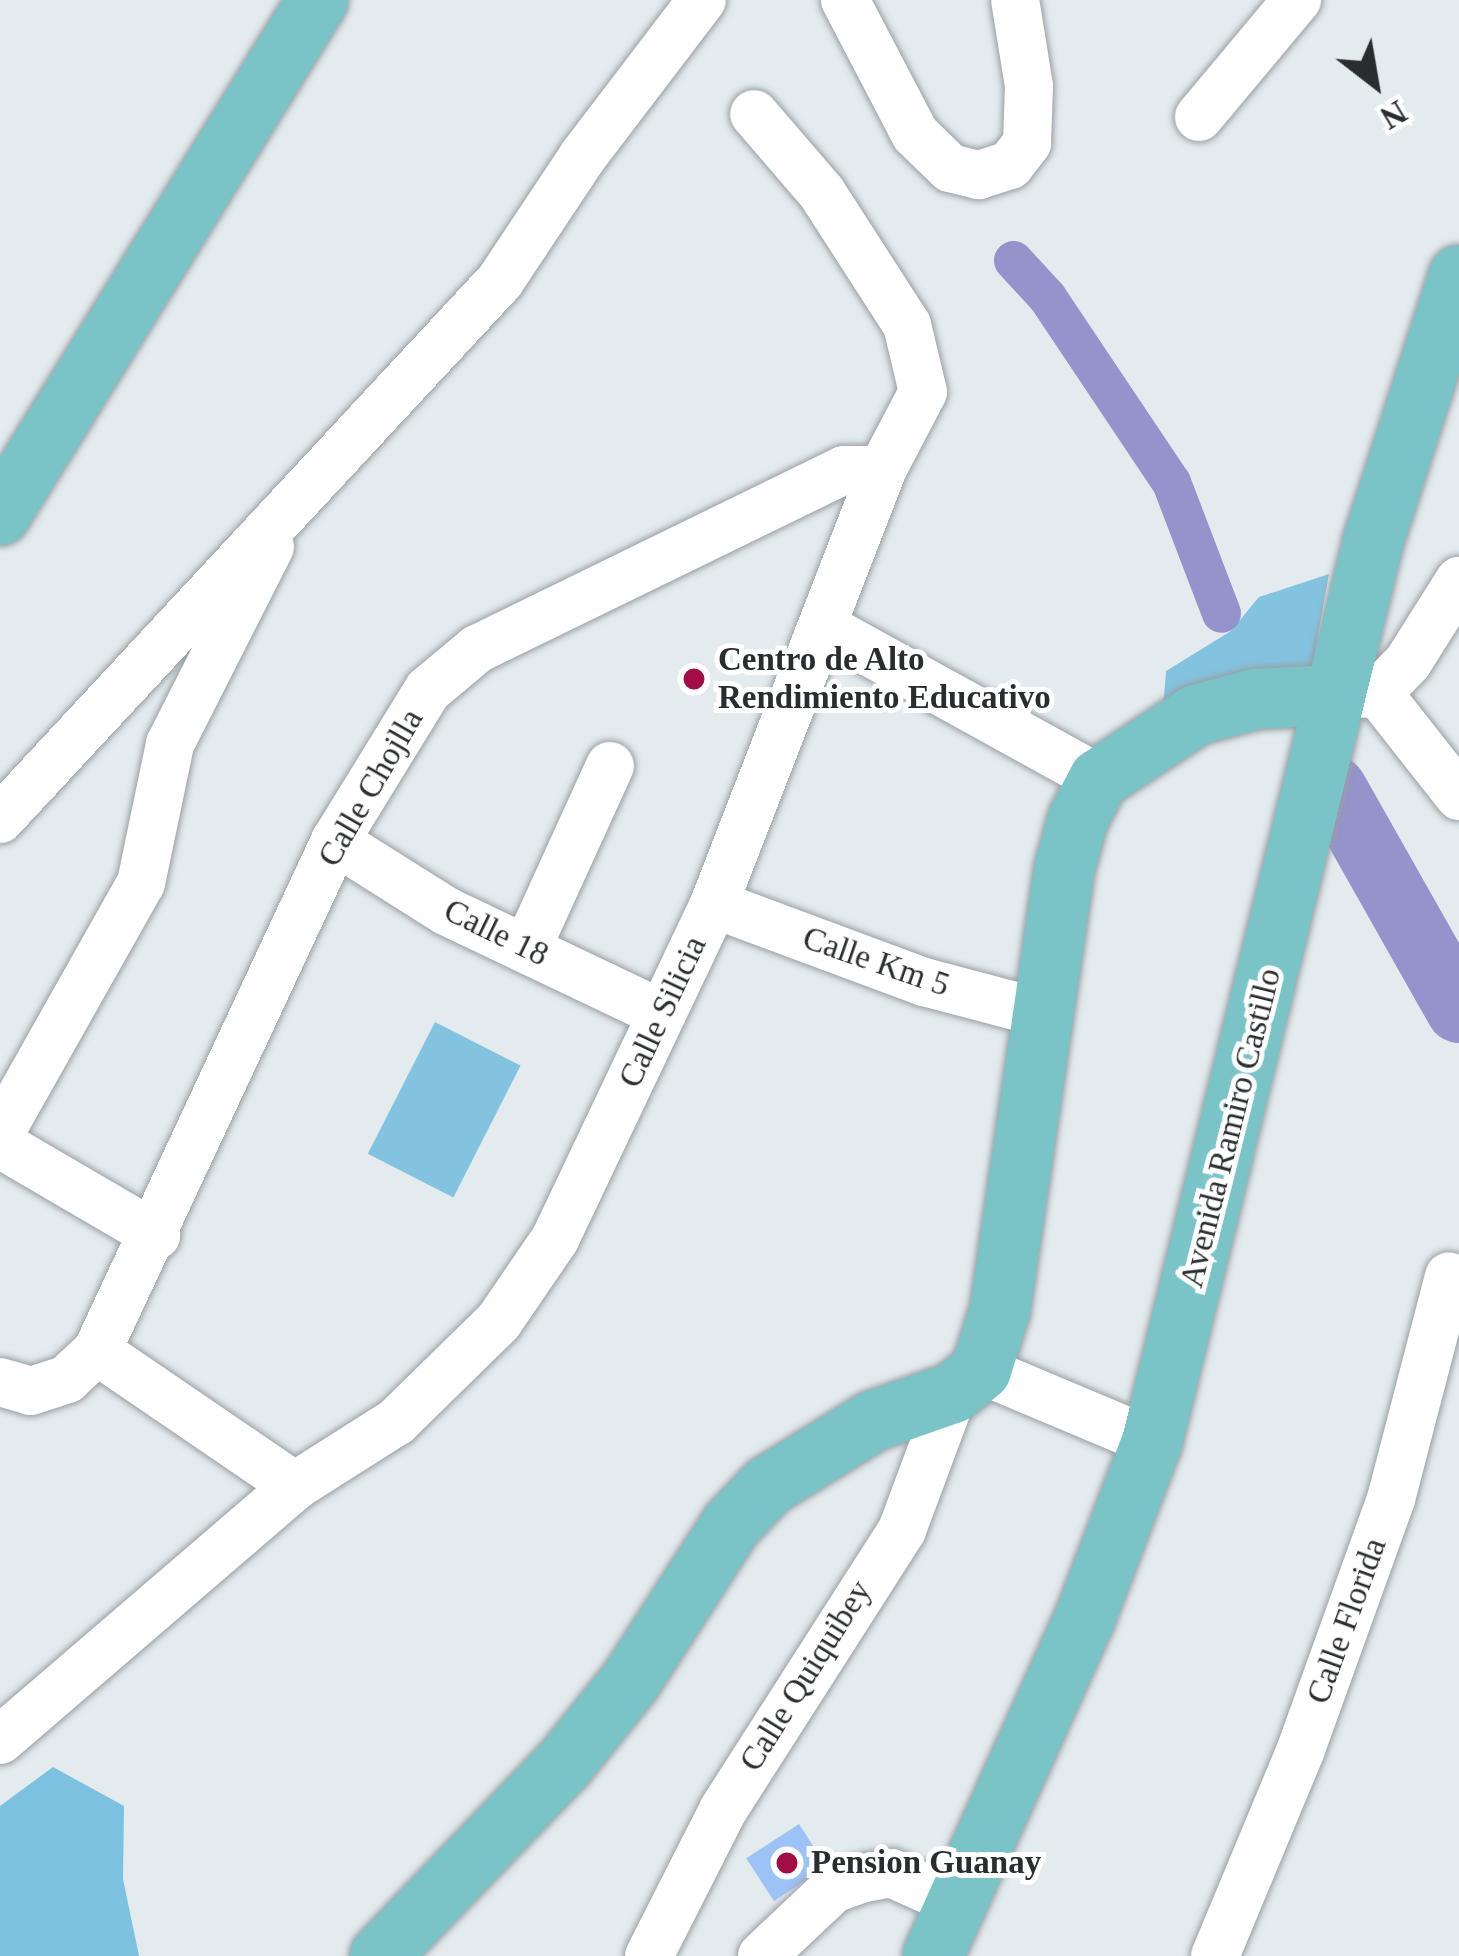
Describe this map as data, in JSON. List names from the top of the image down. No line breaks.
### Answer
{"streets":{"main road":["Avenida Ramiro Castillo"],"street":["Calle Chojlla","Calle 18","Calle Km 5","Calle Silicia","Calle Florida","Calle Quiquibey"]},"crossings":[["Calle Chojlla","Calle 18"],["Calle Chojlla","Calle Silicia"],["Calle 18","Calle Silicia"],["Calle Km 5","Calle Silicia"]],"places":["Centro de Alto Rendimiento Educativo","Pension Guanay"],"north":"bottom right"}
